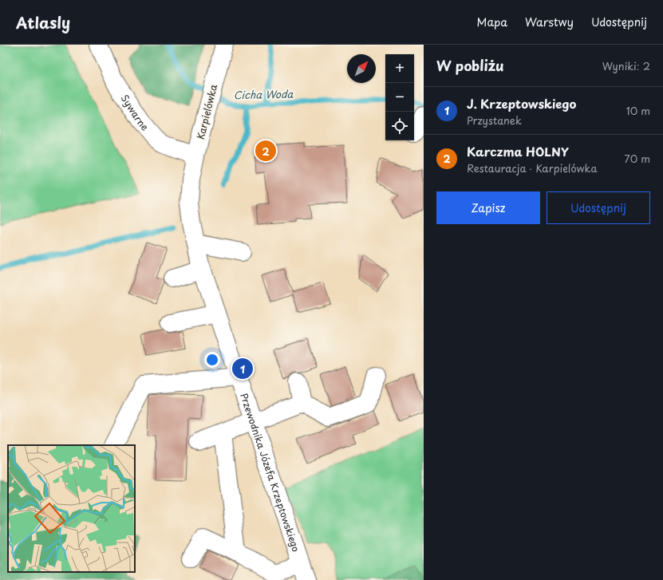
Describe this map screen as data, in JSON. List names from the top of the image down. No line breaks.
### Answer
{"streets":{"street":["Sywarne","Karpielówka","Przewodnika Józefa Krzeptowskiego"]},"crossings":[["Sywarne","Karpielówka"],["Karpielówka","Przewodnika Józefa Krzeptowskiego"]],"water":["Cicha Woda"],"north":"top right","page":{"header":"Atlasly","nav":["Mapa","Warstwy","Udostępnij"],"heading":["W pobliżu","Wyniki: 2"],"map_buttons":["+","−"],"list":[{"mark":"1","name":"J. Krzeptowskiego","note":"Przystanek","value":"10 m"},{"mark":"2","name":"Karczma HOLNY","note":"Restauracja · Karpielówka","value":"70 m"}],"pins":["2","1"],"buttons":["Zapisz","Udostępnij"]}}
